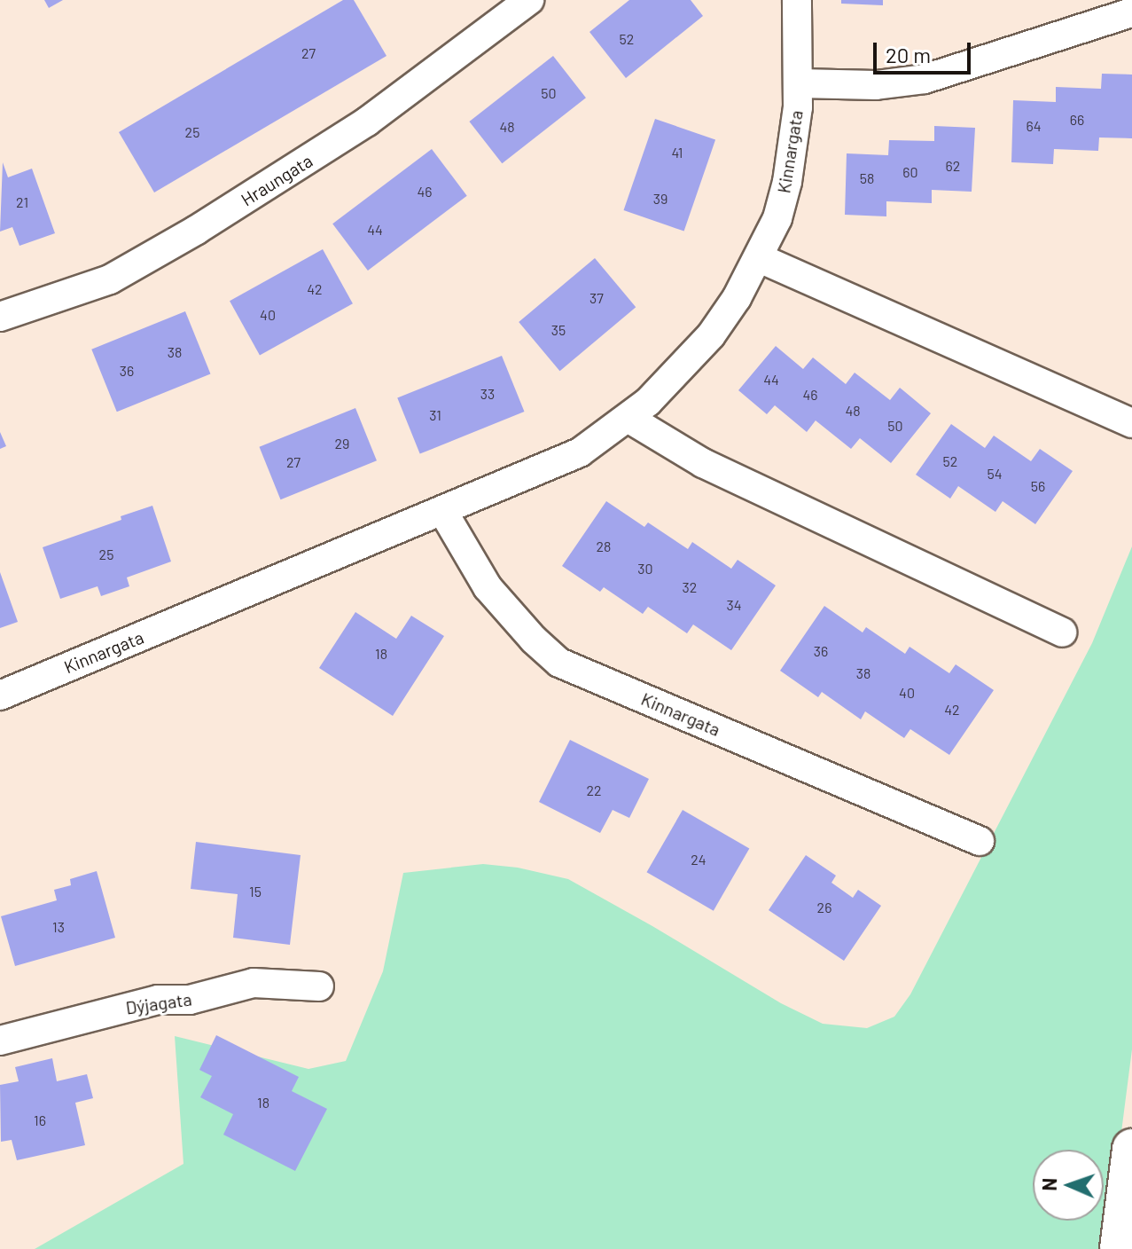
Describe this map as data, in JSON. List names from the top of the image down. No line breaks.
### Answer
{"streets":{"street":["Kinnargata","Hraungata","Dýjagata"]},"house_numbers":["52","27","50","66","64","48","25","41","62","60","58","46","39","21","44","42","37","40","35","38","36","44","33","46","48","31","50","29","52","27","54","56","28","25","30","32","34","36","18","38","40","42","22","24","15","26","13","18","16"],"scale_bar":"20 m","north":"left"}
